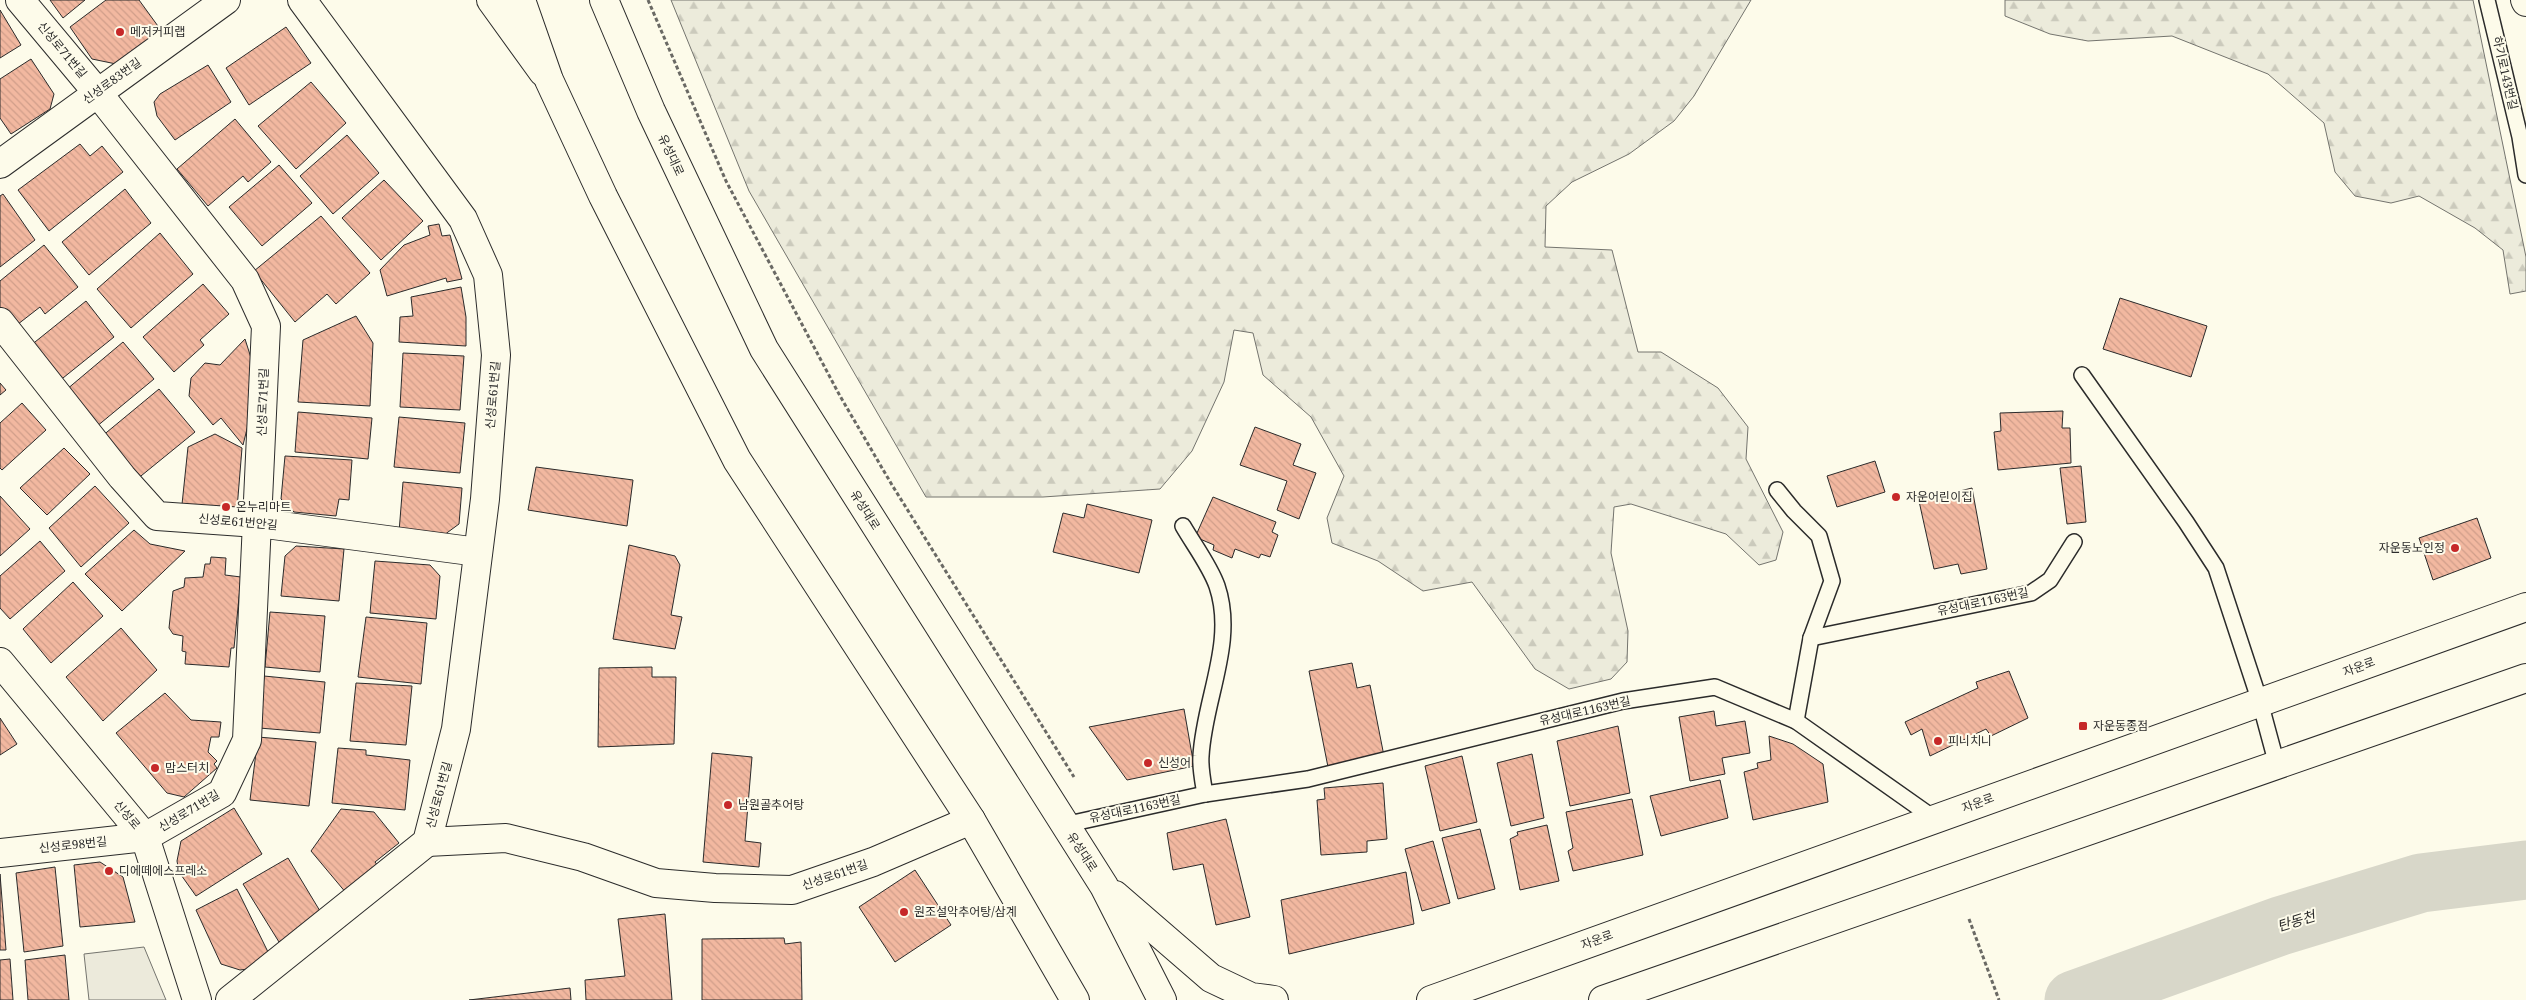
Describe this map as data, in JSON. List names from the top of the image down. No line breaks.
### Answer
{"streets":{"street":["신성로71번길","신성로83번길","유성대로","신성로61번길","신성로61번안길","자운로","신성로","신성로98번길"],"lane":["하기로143번길","유성대로1163번길"]},"crossings":[["신성로71번길","신성로83번길"],["신성로71번길","신성로61번안길"],["신성로71번길","신성로"],["신성로71번길","신성로98번길"],["유성대로","유성대로1163번길"],["신성로61번길","신성로61번안길"],["유성대로1163번길","자운로"],["신성로","신성로98번길"]],"water":["탄동천"],"places":{"other":["메저커피랩","자운어린이집","온누리마트","자운동노인정","피니치니","신성어","맘스터치","남원골추어탕","디에떼에스프레소","원조설악추어탕/삼계"],"transit":["자운동종점"]}}
